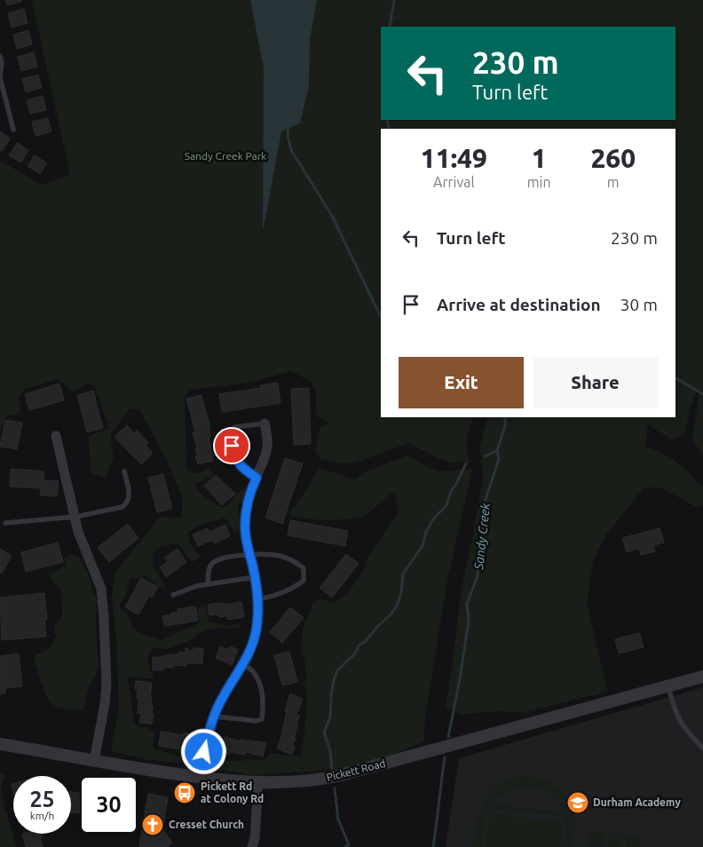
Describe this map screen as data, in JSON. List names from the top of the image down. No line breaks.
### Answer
{"streets":{"street":["Pickett Road"]},"water":["Sandy Creek"],"parks":["Sandy Creek Park"],"places":{"bus stop":["Pickett Rd at Colony Rd"],"school or university":["Durham Academy"],"church":["Cresset Church"]},"page":{"turn":["230 m","Turn left"],"eta":["11:49","Arrival","1","min","260","m"],"list":[{"name":"Turn left","value":"230 m"},{"name":"Arrive at destination","value":"30 m"}],"buttons":["Exit","Share"],"speed":"25 km/h","limit":"30"}}
